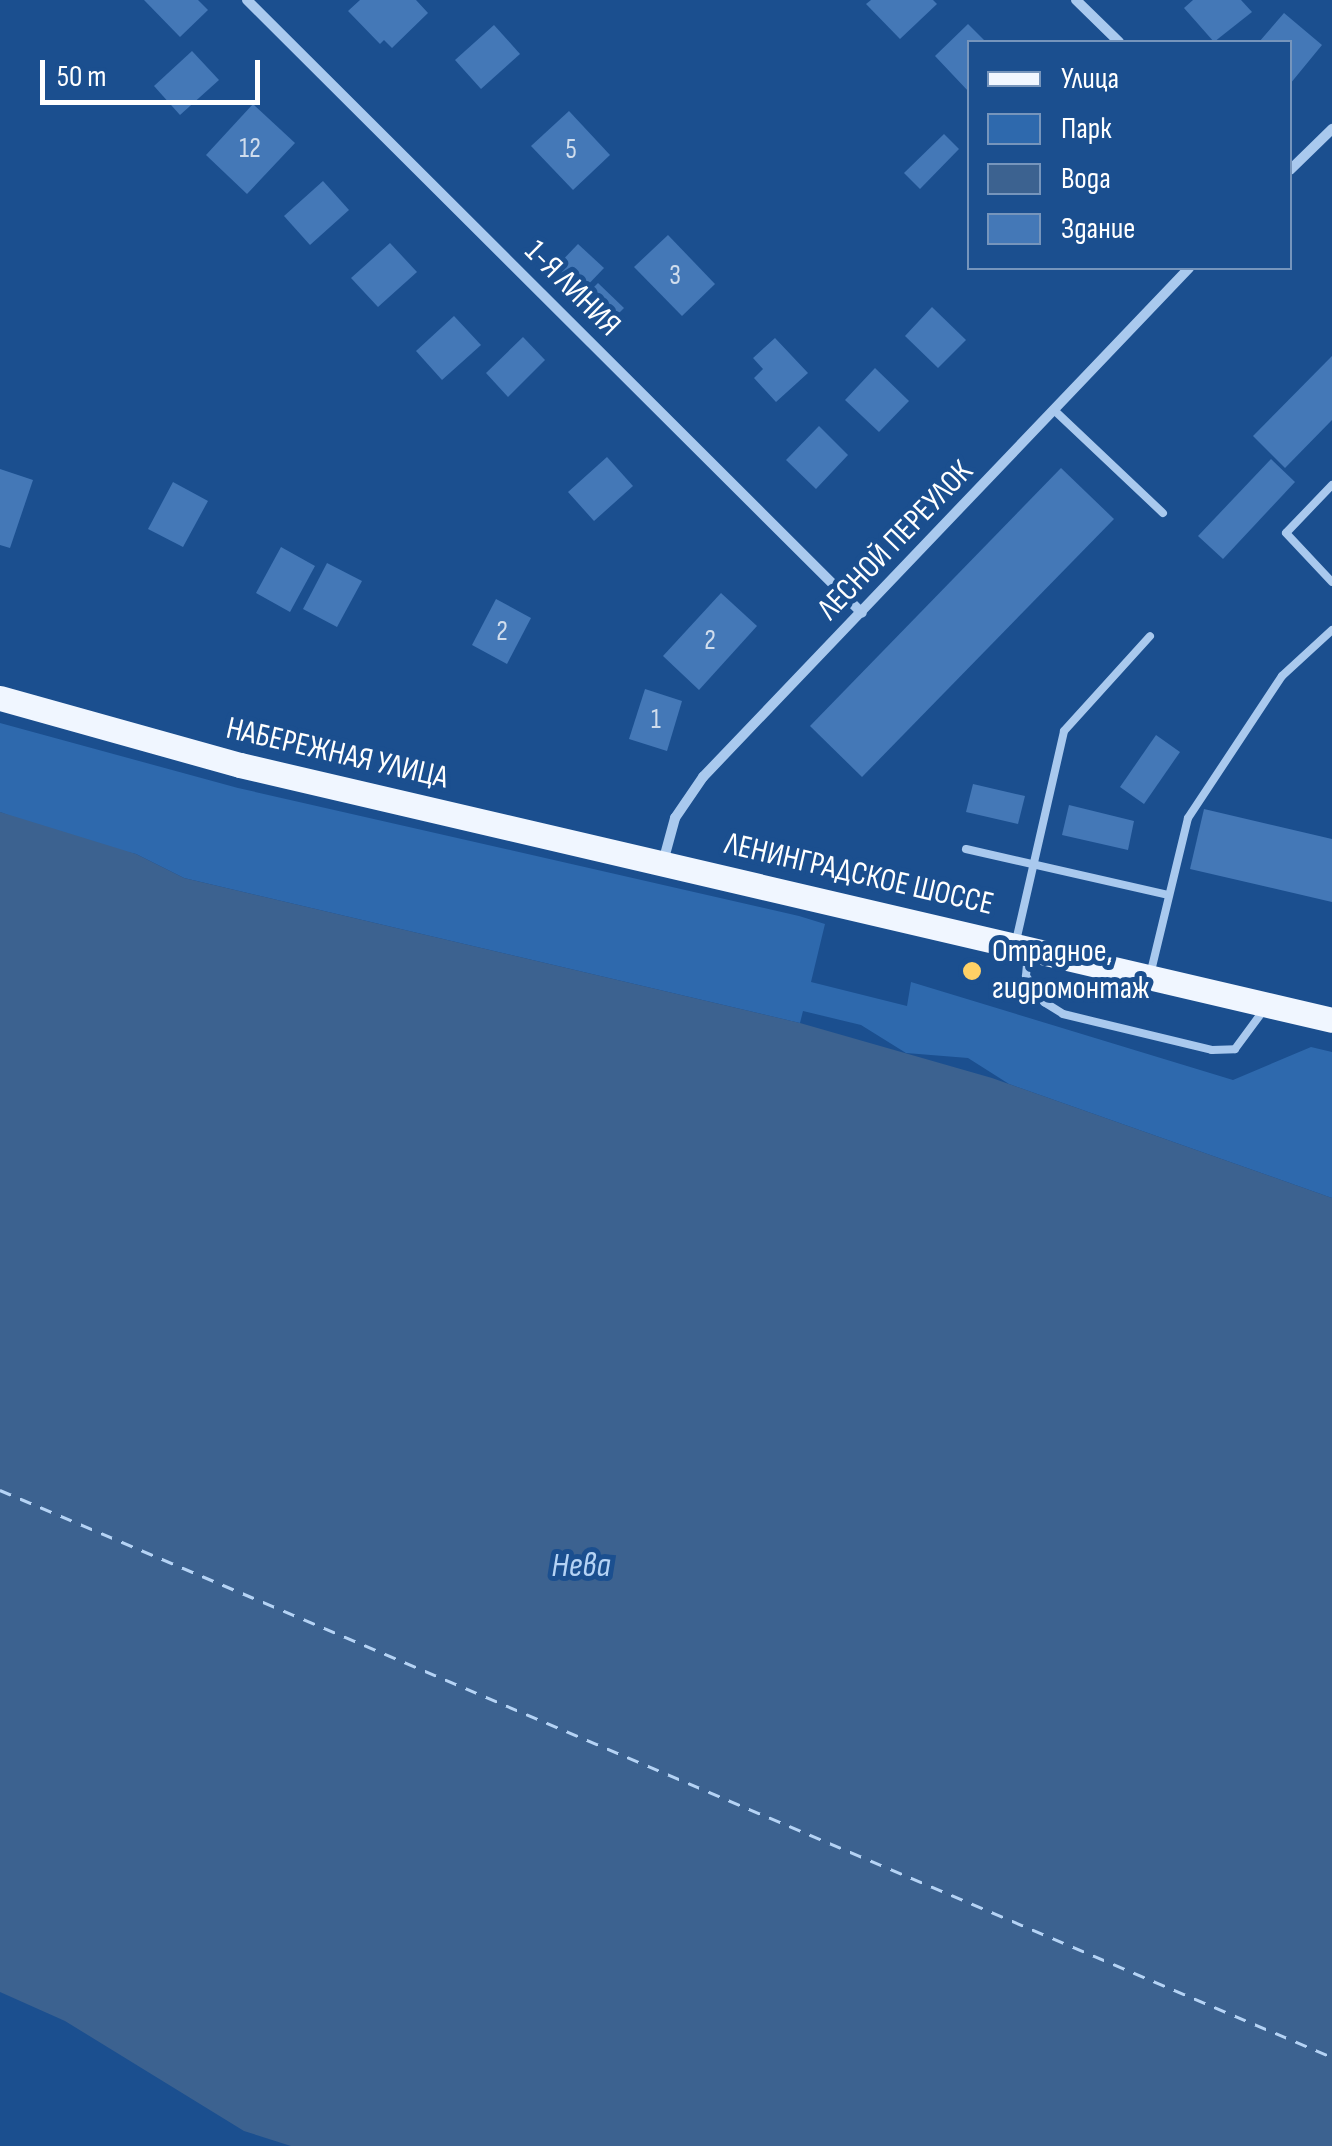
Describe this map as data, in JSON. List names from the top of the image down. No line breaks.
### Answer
{"streets":{"main road":["НАБЕРЕЖНАЯ УЛИЦА","ЛЕНИНГРАДСКОЕ ШОССЕ"],"street":["1-Я ЛИНИЯ","ЛЕСНОЙ ПЕРЕУЛОК"]},"crossings":[["1-Я ЛИНИЯ","ЛЕСНОЙ ПЕРЕУЛОК"],["ЛЕСНОЙ ПЕРЕУЛОК","НАБЕРЕЖНАЯ УЛИЦА"],["ЛЕСНОЙ ПЕРЕУЛОК","ЛЕНИНГРАДСКОЕ ШОССЕ"],["НАБЕРЕЖНАЯ УЛИЦА","ЛЕНИНГРАДСКОЕ ШОССЕ"]],"water":["Нева"],"places":["Отрадное, гидромонтаж"],"house_numbers":["12","5","3","2","2","1"],"legend":["Улица","Парк","Вода","Здание"],"scale_bar":"50 m"}
